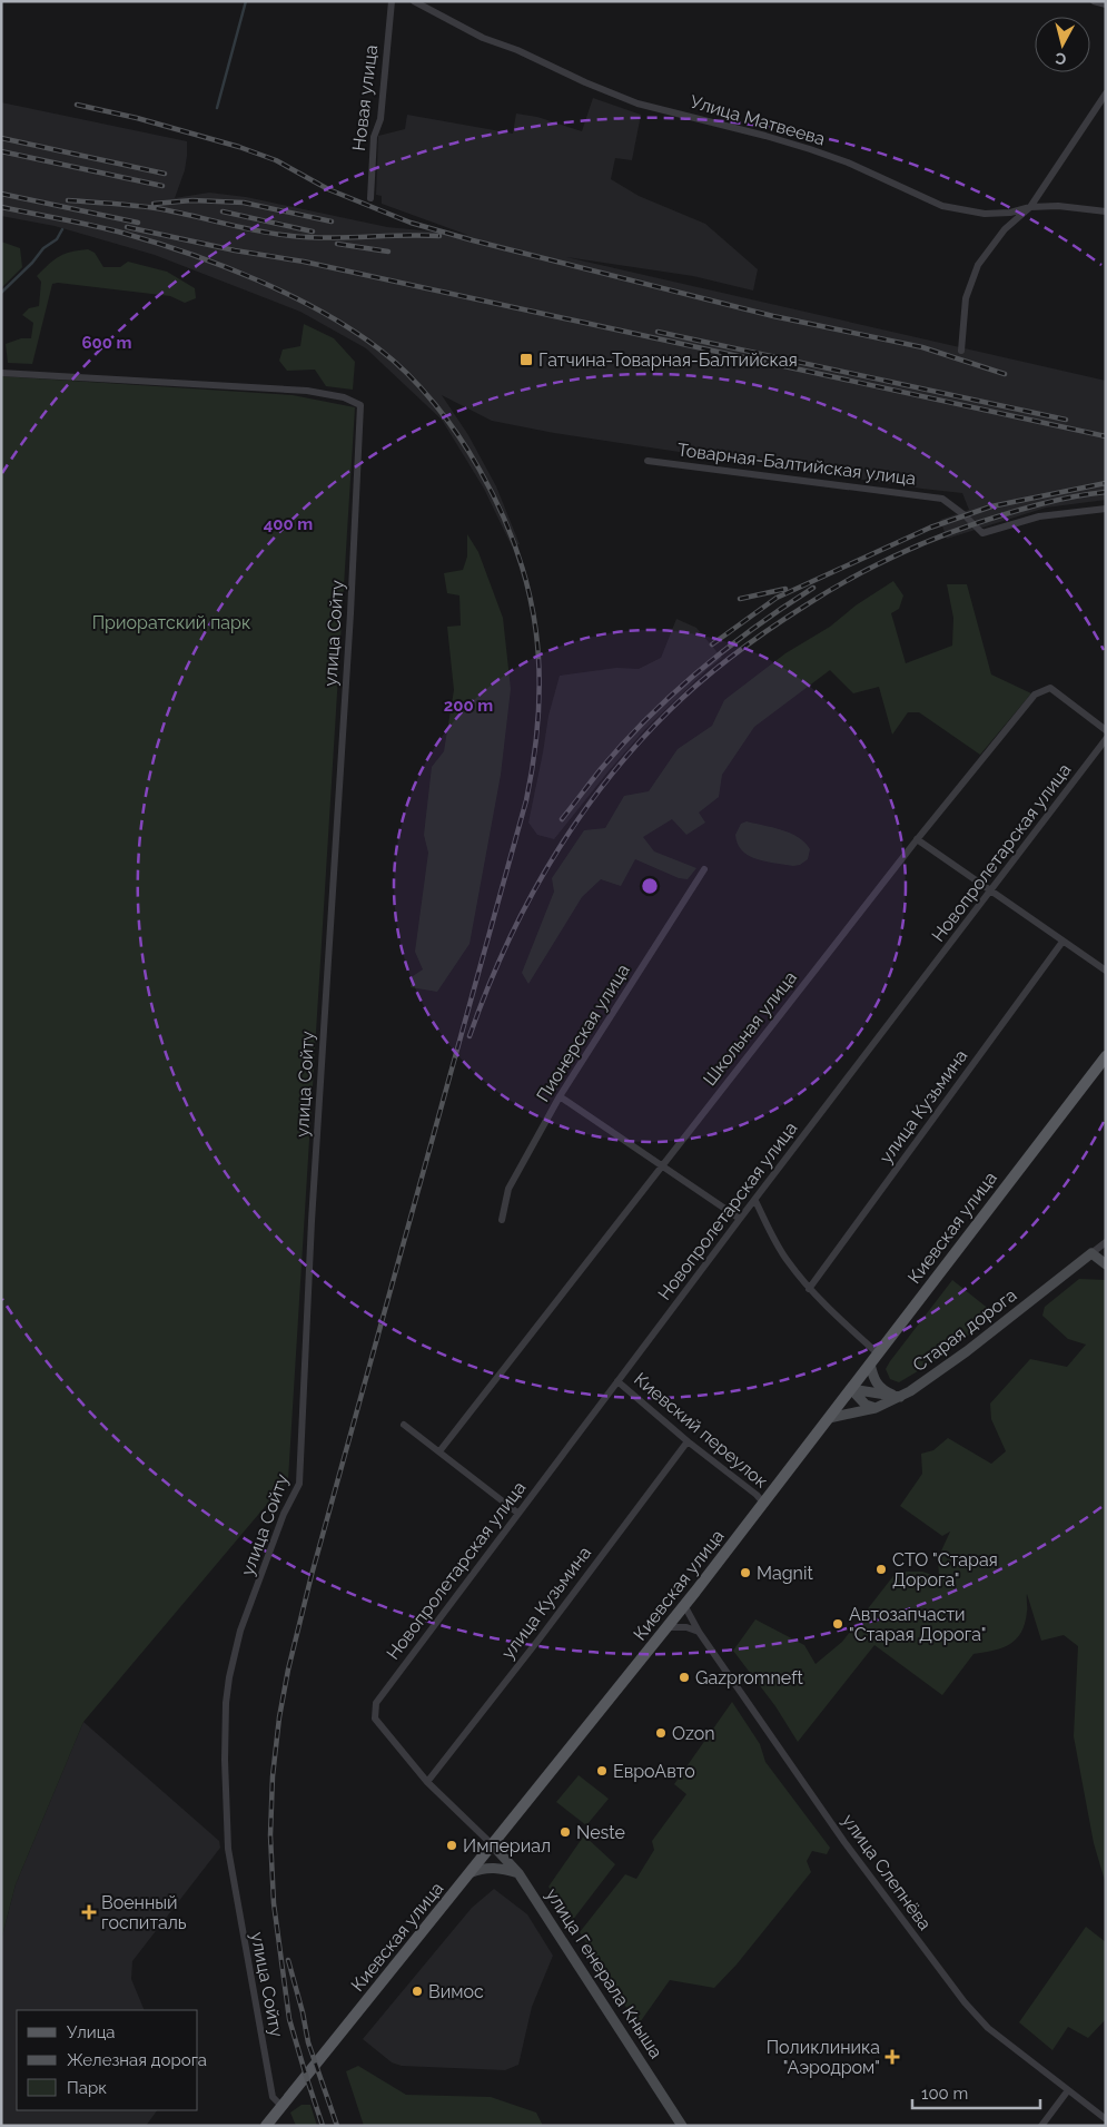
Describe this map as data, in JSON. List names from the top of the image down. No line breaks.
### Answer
{"streets":{"main road":["Киевская улица"],"street":["Новая улица","Улица Матвеева","Товарная-Балтийская улица","улица Сойту","Новопролетарская улица","Школьная улица","Пионерская улица","улица Кузьмина","Старая дорога","Киевский переулок","улица Слепнёва","улица Генерала Кныша"]},"crossings":[["улица Сойту","Киевская улица"],["Новопролетарская улица","улица Кузьмина"],["Новопролетарская улица","Киевский переулок"],["улица Кузьмина","Киевский переулок"],["Киевская улица","Старая дорога"],["Киевская улица","Киевский переулок"],["Киевская улица","улица Слепнёва"],["Киевская улица","улица Генерала Кныша"]],"parks":["Приоратский парк"],"places":{"transit":["Гатчина-Товарная-Балтийская"],"other":["СТО \"Старая Дорога\"","Magnit","Автозапчасти \"Старая Дорога\"","Gazpromneft","Ozon","ЕвроАвто","Neste","Империал","Вимос"],"health":["Военный госпиталь","Поликлиника \"Аэродром\""]},"legend":["Улица","Железная дорога","Парк"],"scale_bar":"100 m","north":"bottom","rings":["600 m","400 m","200 m"]}
